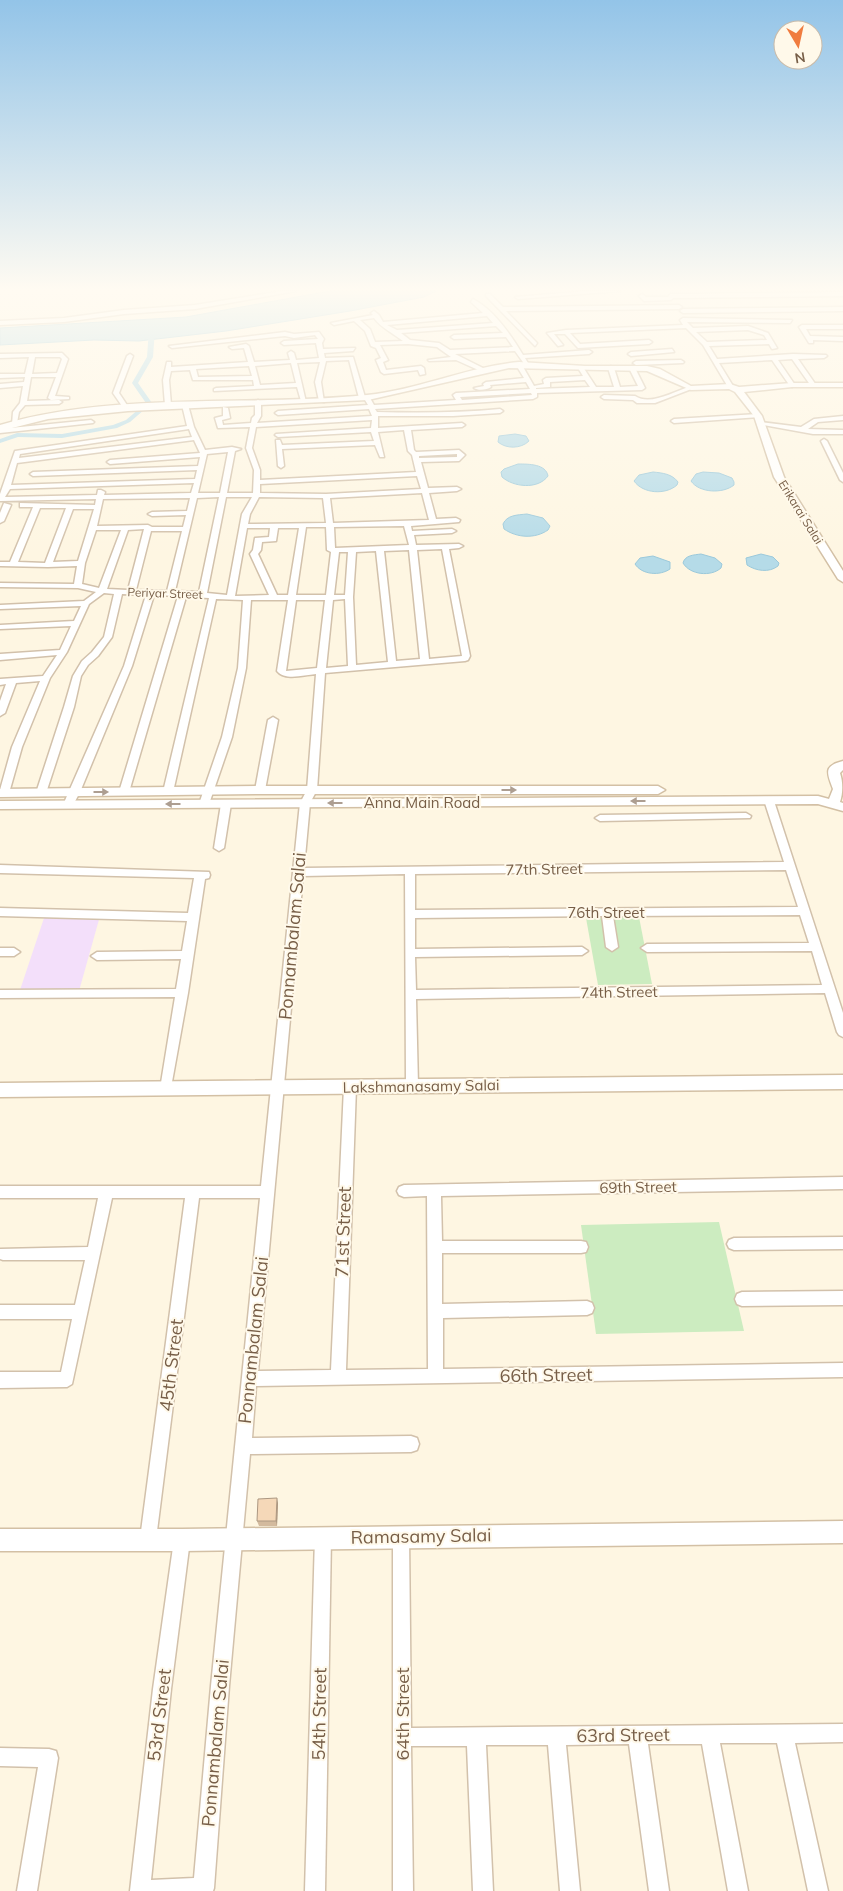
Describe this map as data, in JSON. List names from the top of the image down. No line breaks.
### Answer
{"streets":{"main road":["Erikarai Salai","Anna Main Road","Lakshmanasamy Salai","Ramasamy Salai"],"street":["Periyar Street","77th Street","76th Street","Ponnambalam Salai","74th Street","69th Street","71st Street","45th Street","66th Street","54th Street","64th Street","53rd Street","63rd Street"]},"crossings":[["Periyar Street","Ponnambalam Salai"],["Anna Main Road","Ponnambalam Salai"],["77th Street","Ponnambalam Salai"],["Ponnambalam Salai","Lakshmanasamy Salai"],["Ponnambalam Salai","66th Street"],["Ponnambalam Salai","Ramasamy Salai"],["Lakshmanasamy Salai","71st Street"],["71st Street","66th Street"],["45th Street","Ramasamy Salai"],["Ramasamy Salai","54th Street"],["Ramasamy Salai","64th Street"],["Ramasamy Salai","53rd Street"],["64th Street","63rd Street"]],"north":"bottom"}
